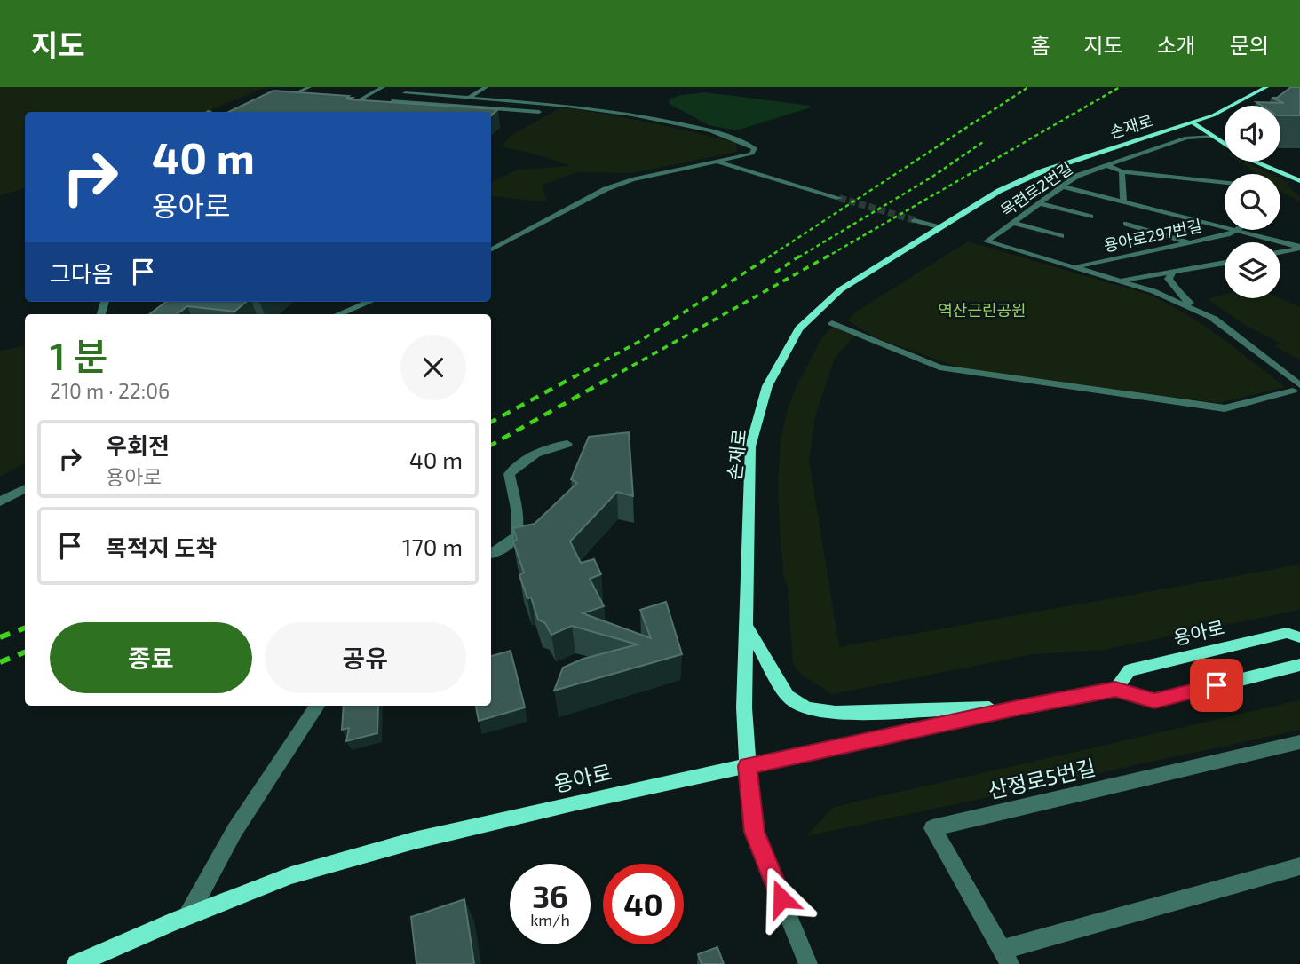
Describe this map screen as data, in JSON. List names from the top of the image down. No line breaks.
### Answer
{"streets":{"main road":["손재로","용아로"],"street":["목련로2번길","용아로297번길","산정로5번길"]},"crossings":[["손재로","용아로"],["목련로2번길","용아로297번길"]],"parks":["역산근린공원"],"page":{"header":"지도","nav":["홈","지도","소개","문의"],"turn":["40 m","용아로"],"then":"그다음","heading":["1 분","210 m · 22:06"],"list":[{"name":"우회전","note":"용아로","value":"40 m"},{"name":"목적지 도착","value":"170 m"}],"buttons":["종료","공유"],"speed":"36 km/h","limit":"40"}}
